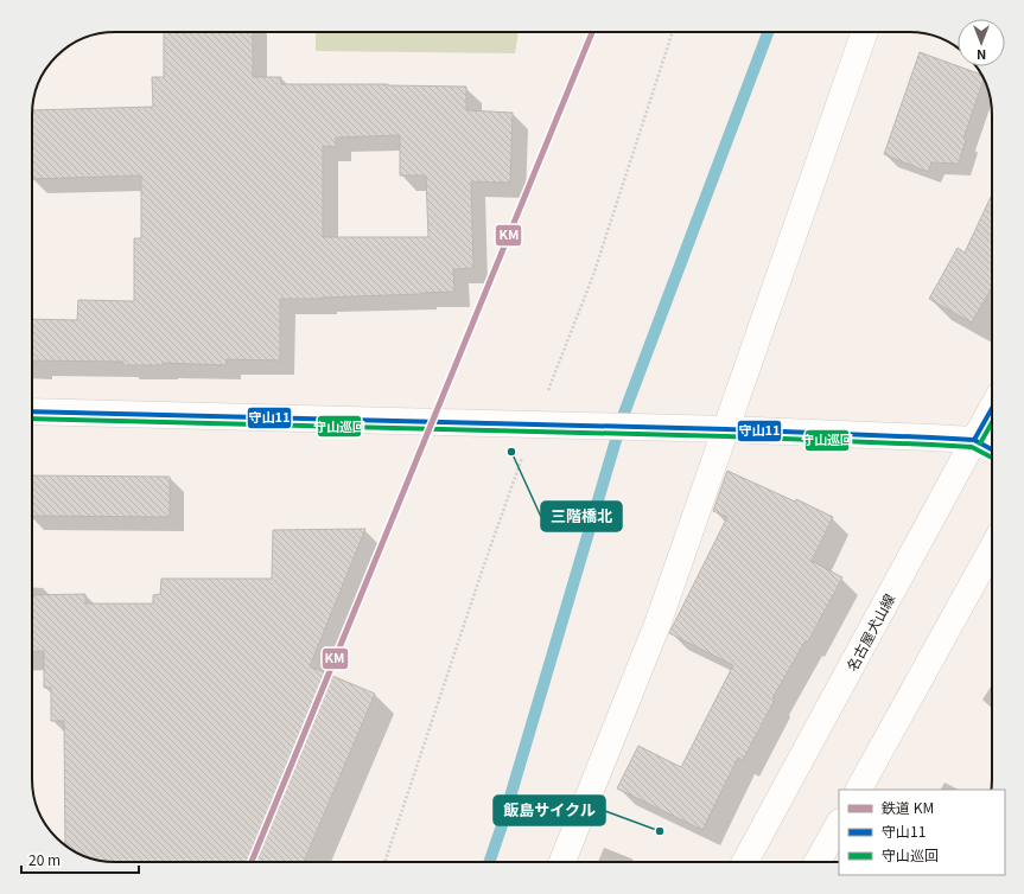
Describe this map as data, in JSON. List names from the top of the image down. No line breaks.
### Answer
{"streets":{"street":["名古屋犬山線"]},"places":["三階橋北","飯島サイクル"],"lines":["rail line KM","transit line 守山11","transit line 守山巡回"],"legend":["鉄道 KM","守山11","守山巡回"],"scale_bar":"20 m","north":"bottom"}
